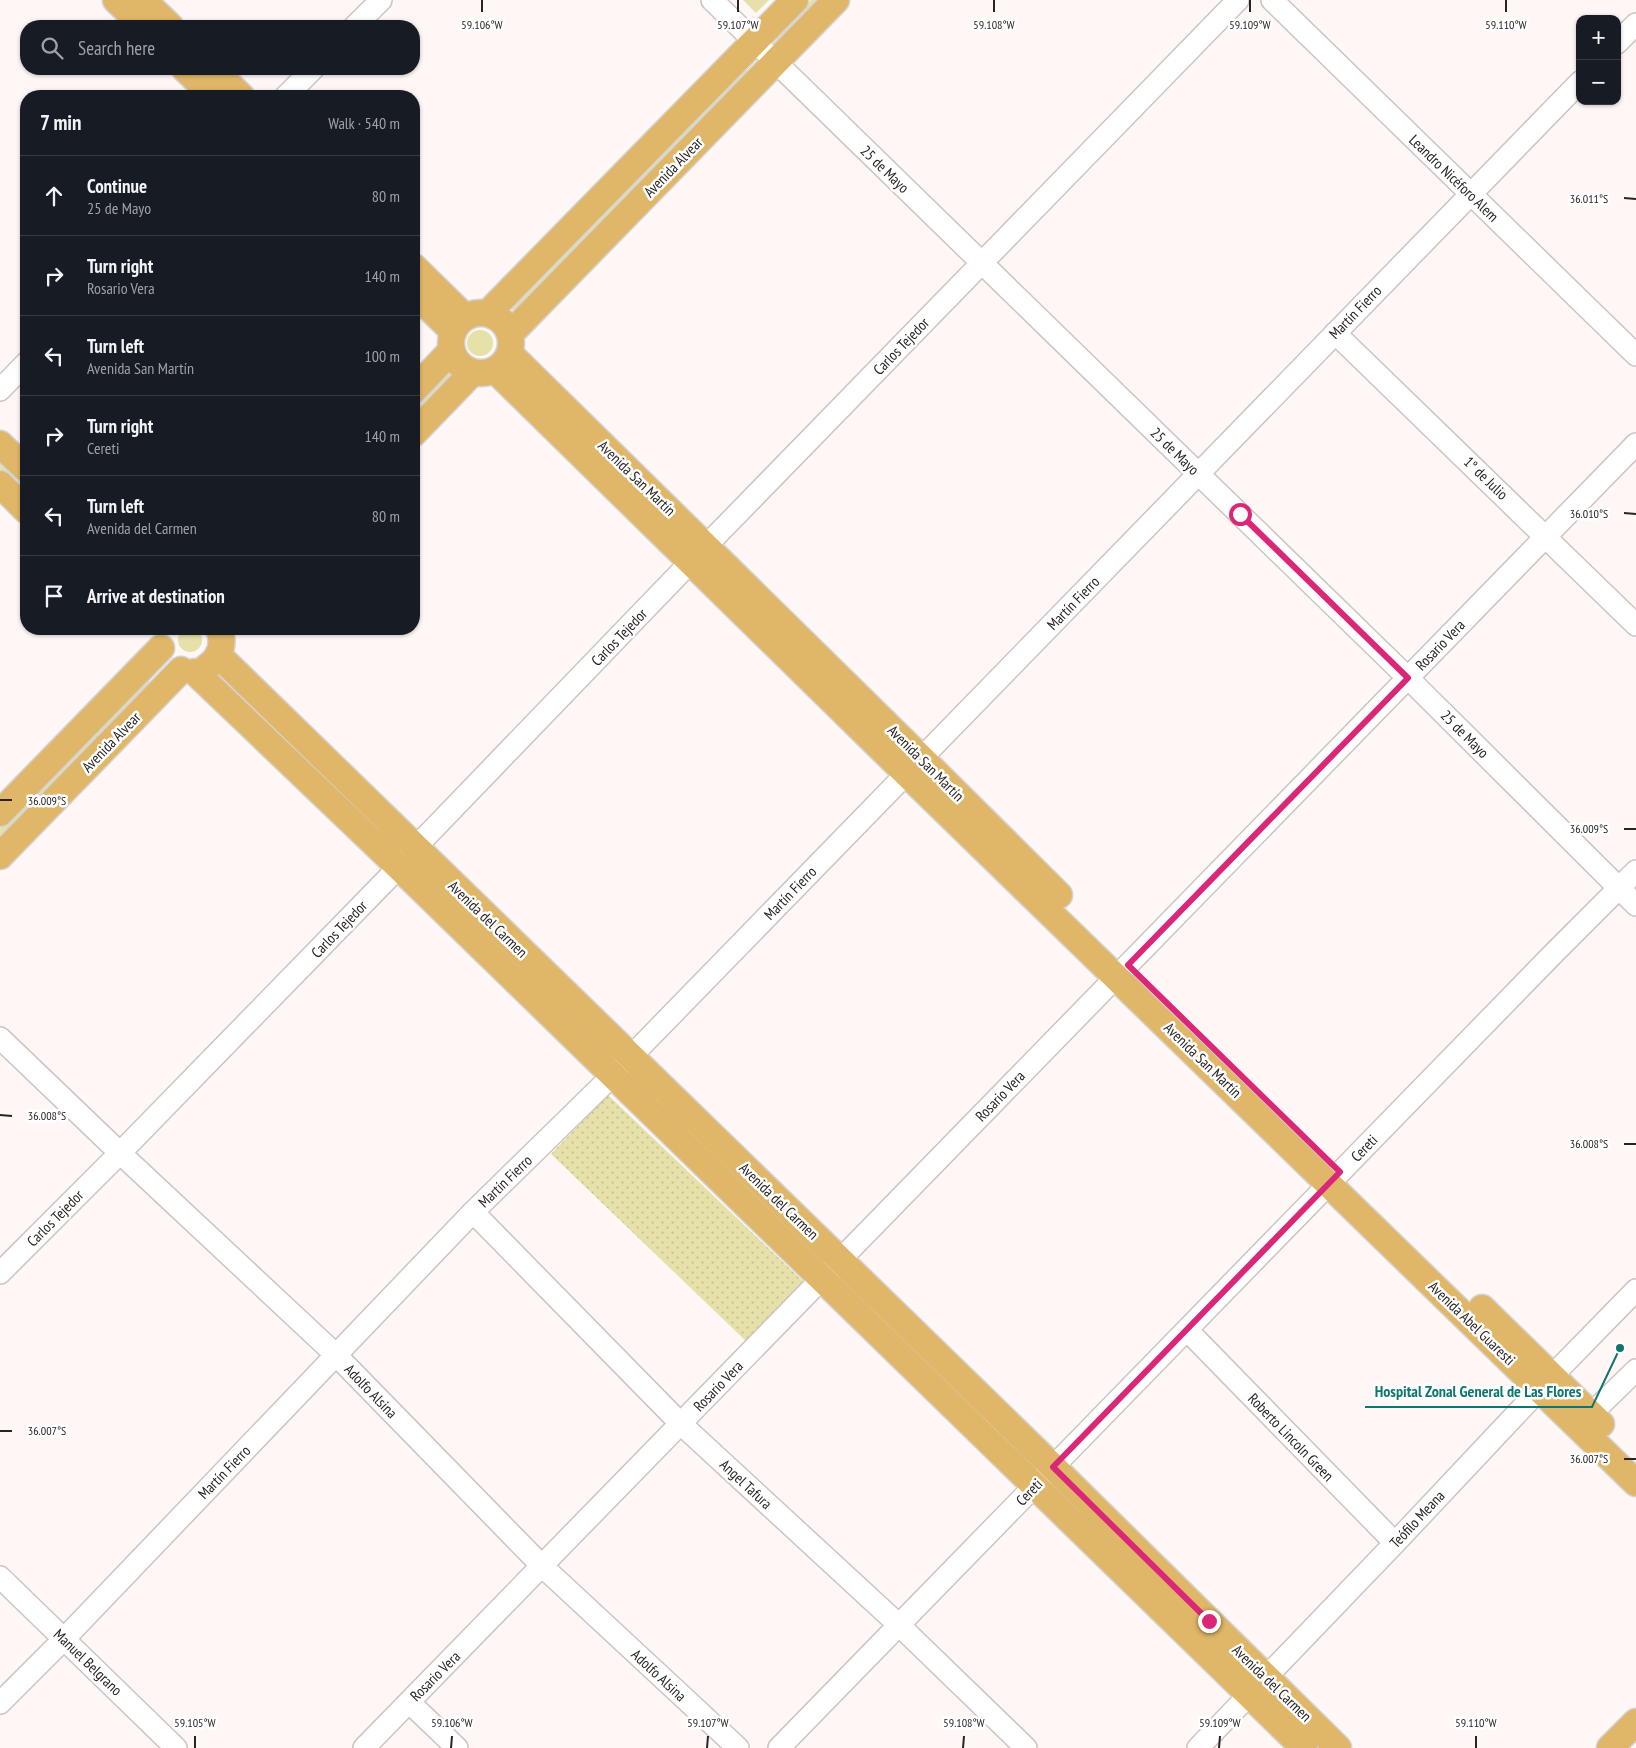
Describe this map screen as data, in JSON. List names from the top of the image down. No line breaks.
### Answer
{"streets":{"main road":["Avenida Alvear","Avenida San Martín","Avenida del Carmen","Avenida Abel Guaresti"],"street":["25 de Mayo","Leandro Nicéforo Alem","Martín Fierro","Carlos Tejedor","1° de Julio","Rosario Vera","Cereti","Adolfo Alsina","Roberto Lincoln Green","Angel Tafura","Teófilo Meana","Manuel Belgrano"]},"crossings":[["Avenida Alvear","25 de Mayo"],["Avenida Alvear","Avenida San Martín"],["Avenida Alvear","Avenida del Carmen"],["25 de Mayo","Martín Fierro"],["25 de Mayo","Carlos Tejedor"],["25 de Mayo","Rosario Vera"],["25 de Mayo","Cereti"],["Leandro Nicéforo Alem","Martín Fierro"],["Martín Fierro","Avenida San Martín"],["Martín Fierro","1° de Julio"],["Martín Fierro","Avenida del Carmen"],["Martín Fierro","Adolfo Alsina"],["Martín Fierro","Angel Tafura"],["Martín Fierro","Manuel Belgrano"],["Carlos Tejedor","Avenida San Martín"],["Carlos Tejedor","Avenida del Carmen"],["Carlos Tejedor","Adolfo Alsina"],["Avenida San Martín","Rosario Vera"],["Avenida San Martín","Cereti"],["Avenida San Martín","Avenida Abel Guaresti"],["1° de Julio","Rosario Vera"],["Rosario Vera","Avenida del Carmen"],["Rosario Vera","Adolfo Alsina"],["Rosario Vera","Angel Tafura"],["Avenida del Carmen","Cereti"],["Avenida del Carmen","Teófilo Meana"],["Cereti","Avenida Abel Guaresti"],["Cereti","Roberto Lincoln Green"],["Cereti","Angel Tafura"],["Avenida Abel Guaresti","Teófilo Meana"],["Roberto Lincoln Green","Teófilo Meana"]],"places":["Hospital Zonal General de Las Flores"],"page":{"map_buttons":["+","−"],"search":"Search here","heading":["7 min","Walk · 540 m"],"list":[["Continue","25 de Mayo","80 m"],["Turn right","Rosario Vera","140 m"],["Turn left","Avenida San Martín","100 m"],["Turn right","Cereti","140 m"],["Turn left","Avenida del Carmen","80 m"],"Arrive at destination"]},"coordinates":["59.106°W","59.107°W","59.108°W","59.109°W","59.110°W","36.011°S","36.010°S","36.009°S","36.008°S","36.007°S","59.105°W"]}
